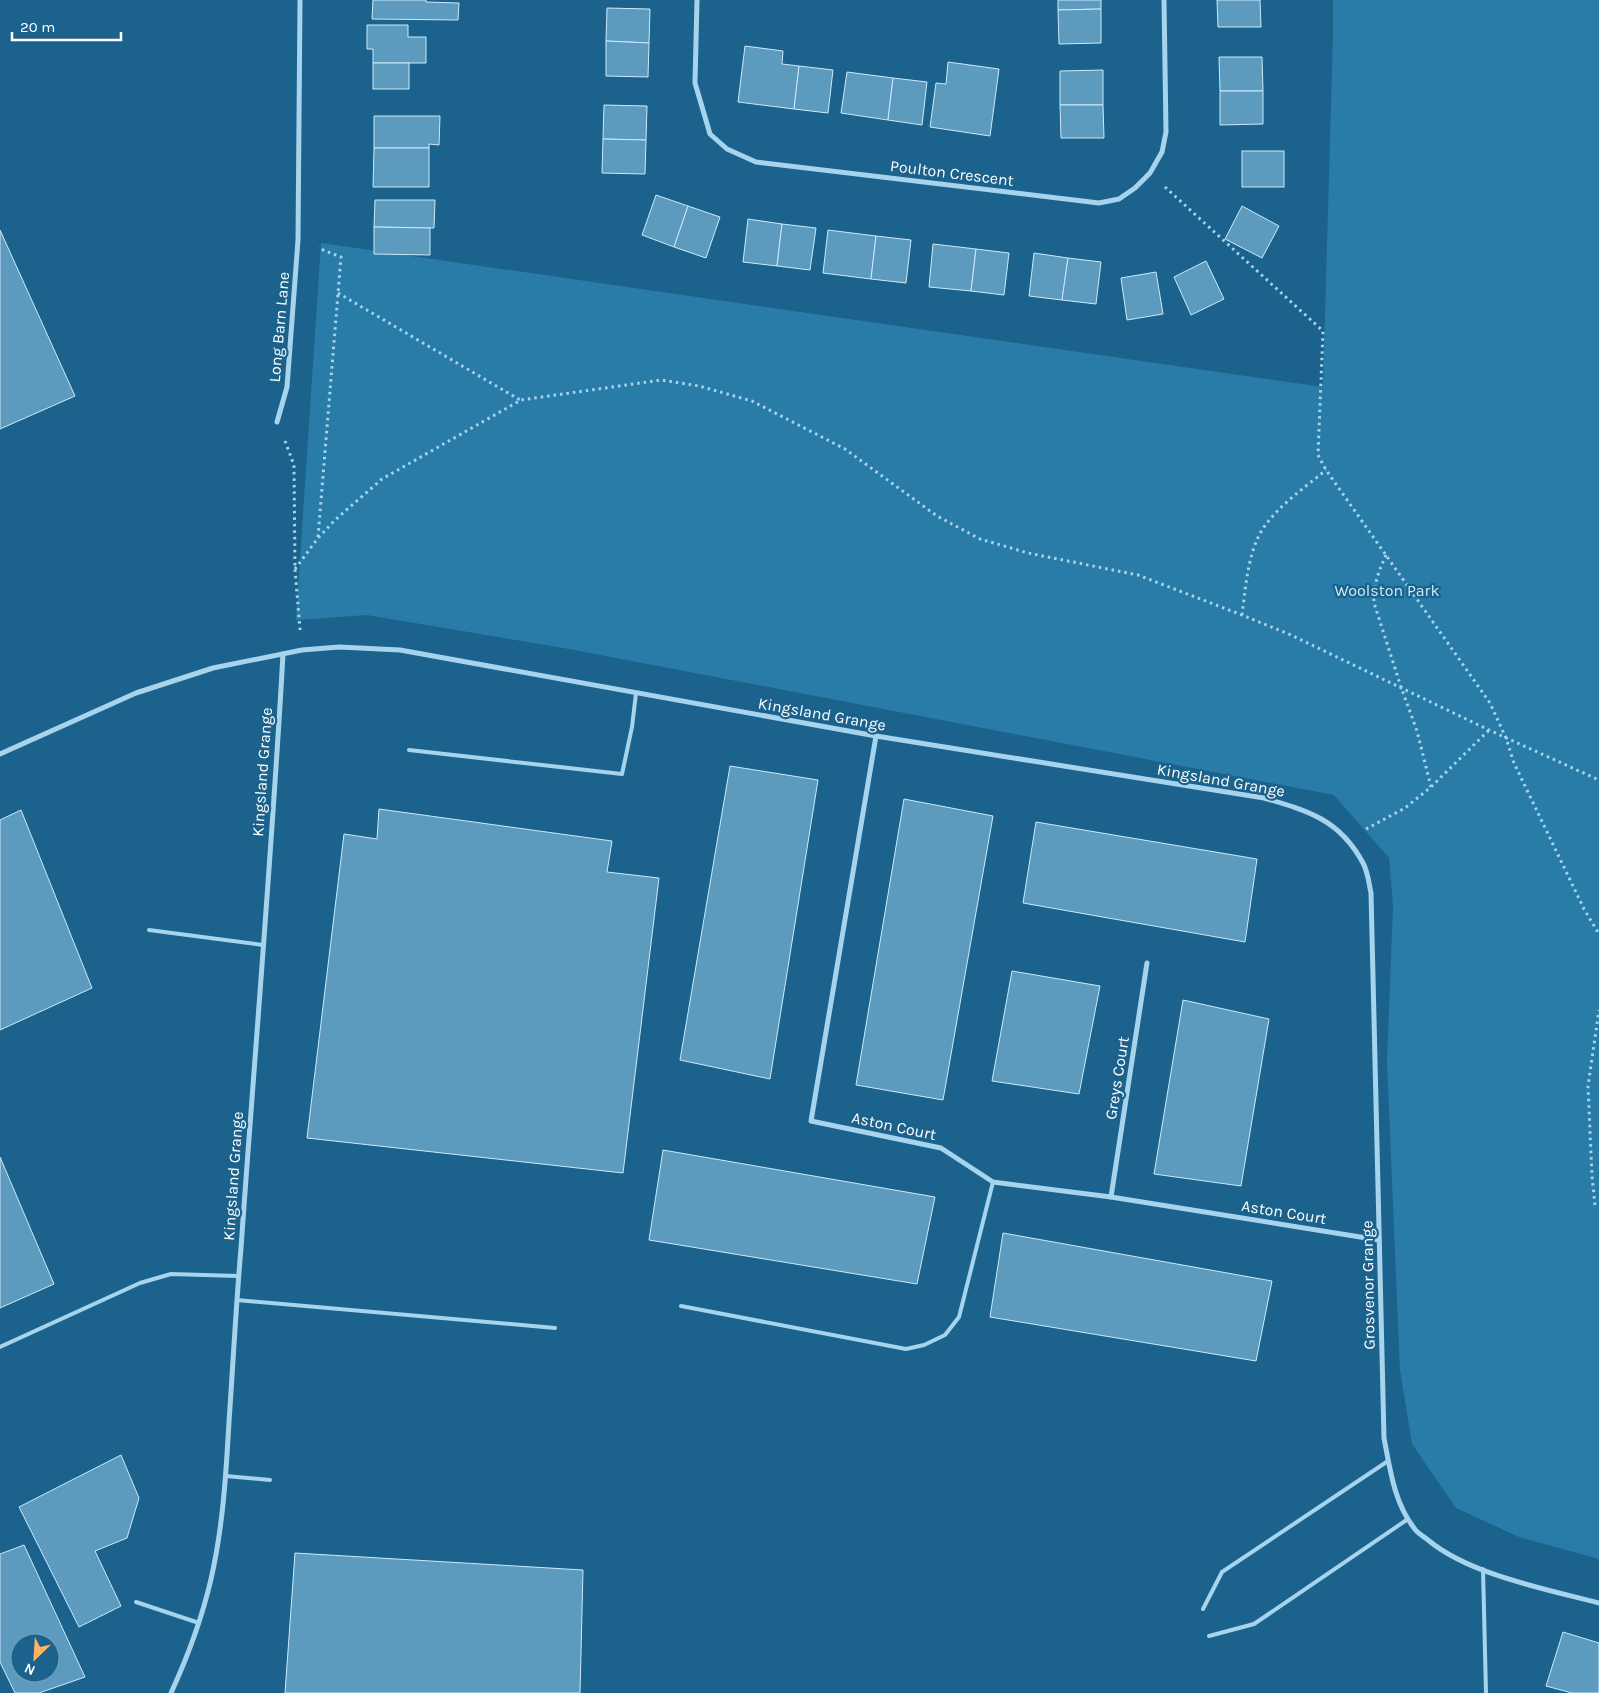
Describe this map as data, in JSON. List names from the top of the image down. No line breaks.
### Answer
{"streets":{"street":["Poulton Crescent","Long Barn Lane","Kingsland Grange","Greys Court","Aston Court","Grosvenor Grange"]},"crossings":[["Kingsland Grange","Aston Court"],["Kingsland Grange","Grosvenor Grange"],["Greys Court","Aston Court"],["Aston Court","Grosvenor Grange"]],"parks":["Woolston Park"],"scale_bar":"20 m","north":"bottom left"}
